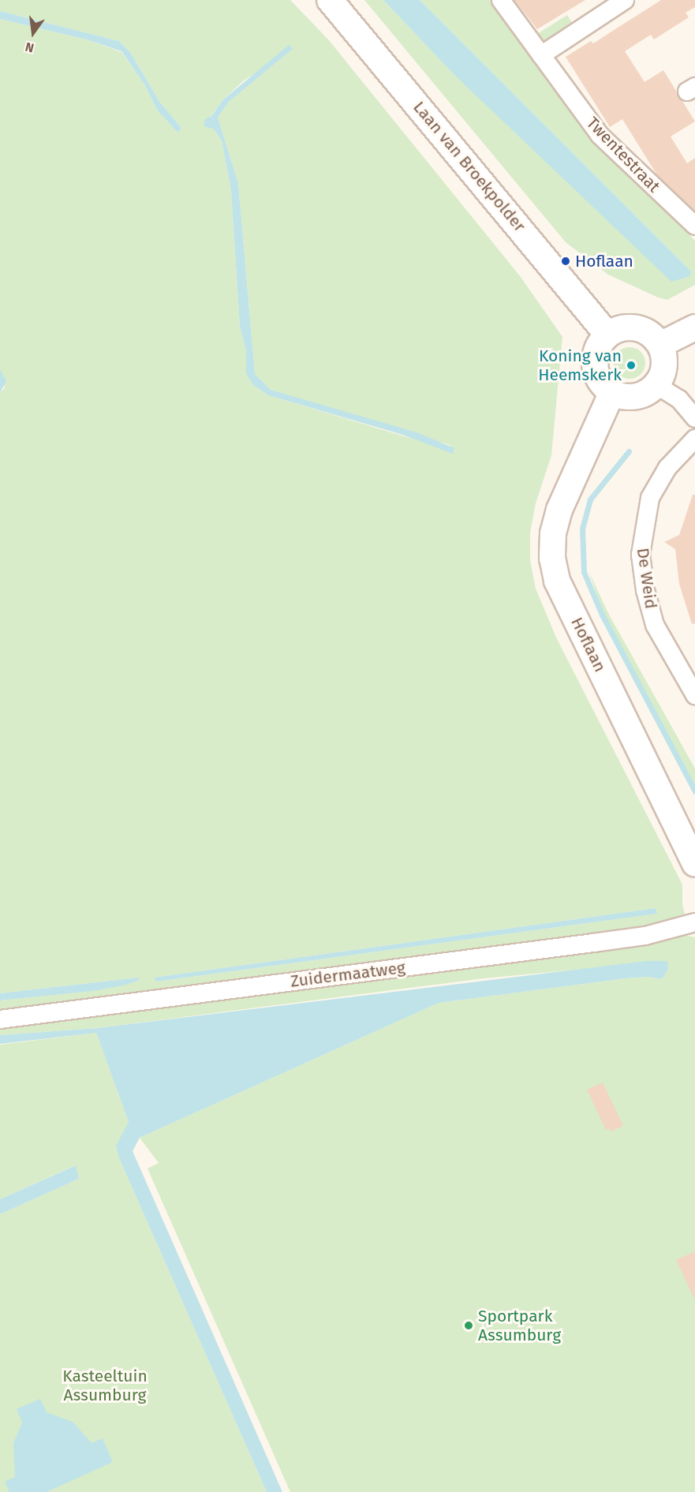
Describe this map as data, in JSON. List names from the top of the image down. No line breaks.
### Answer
{"streets":{"main road":["Laan van Broekpolder","Hoflaan"],"street":["Twentestraat","De Weid","Zuidermaatweg"]},"crossings":[["Laan van Broekpolder","Hoflaan"]],"parks":["Kasteeltuin Assumburg"],"places":["Hoflaan","Koning van Heemskerk","Sportpark Assumburg"],"north":"bottom"}
